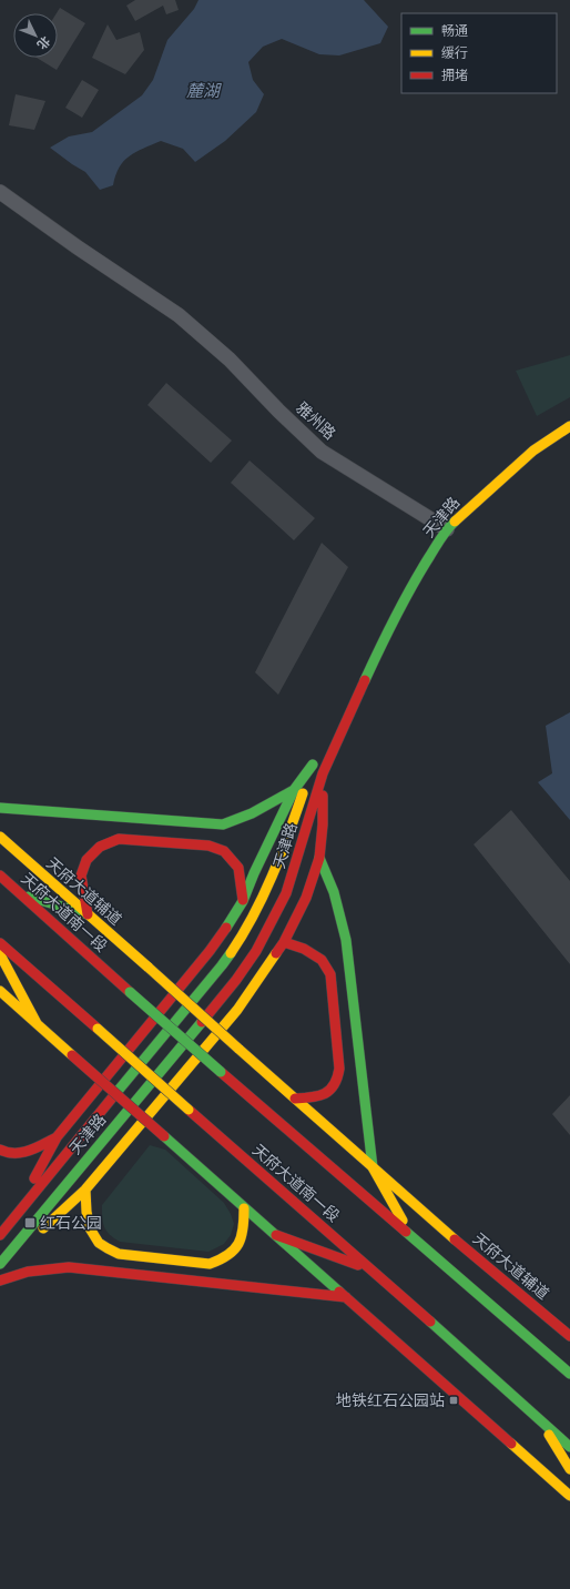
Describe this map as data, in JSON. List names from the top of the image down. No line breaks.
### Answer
{"streets":{"main road":["天津路","天府大道辅道","天府大道南一段"],"street":["雅州路"]},"crossings":[["雅州路","天津路"]],"water":["麓湖"],"places":{"transit":["红石公园","地铁红石公园站"]},"legend":["畅通","缓行","拥堵"],"north":"bottom right"}
